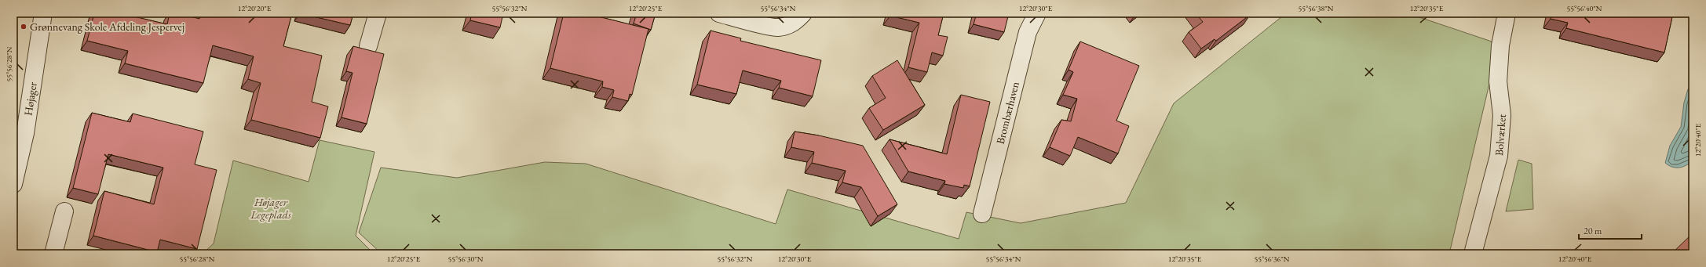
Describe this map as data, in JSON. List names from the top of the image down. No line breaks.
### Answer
{"streets":{"street":["Højager","Brombærhaven","Bolværket"]},"parks":["Højager Legeplads"],"places":["Grønnevang Skole Afdeling Jespervej"],"scale_bar":"20 m","coordinates":["12°20'20\"E","55°56'32\"N","12°20'25\"E","55°56'34\"N","12°20'30\"E","55°56'38\"N","12°20'35\"E","55°56'40\"N","55°56'28\"N","12°20'40\"E","55°56'30\"N","55°56'36\"N"]}
